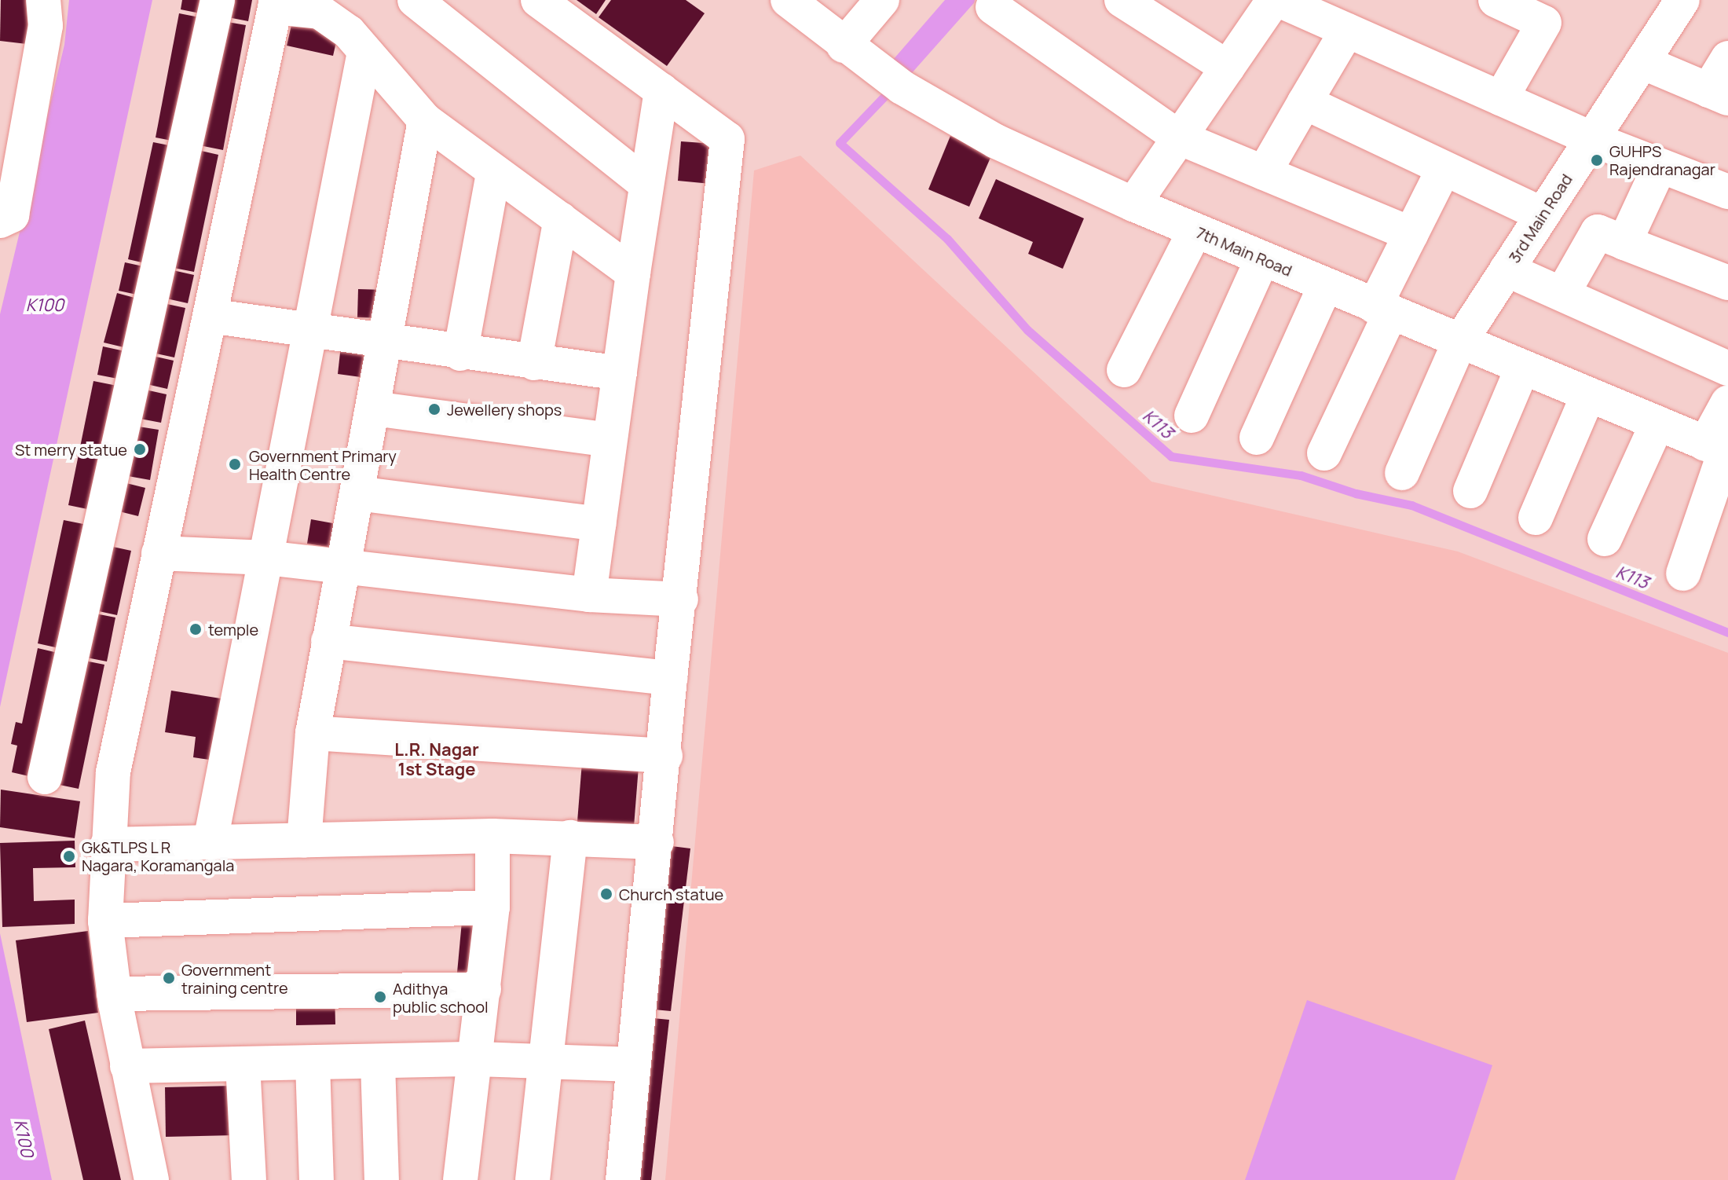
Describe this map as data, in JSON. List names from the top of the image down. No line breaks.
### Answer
{"streets":{"street":["3rd Main Road","7th Main Road"]},"crossings":[["3rd Main Road","7th Main Road"]],"districts":["L.R. Nagar 1st Stage"],"water":["K100","K113"],"places":["GUHPS Rajendranagar","Jewellery shops","St merry statue","Government Primary Health Centre","temple","Gk&TLPS L R Nagara, Koramangala","Church statue","Government training centre","Adithya public school"]}
